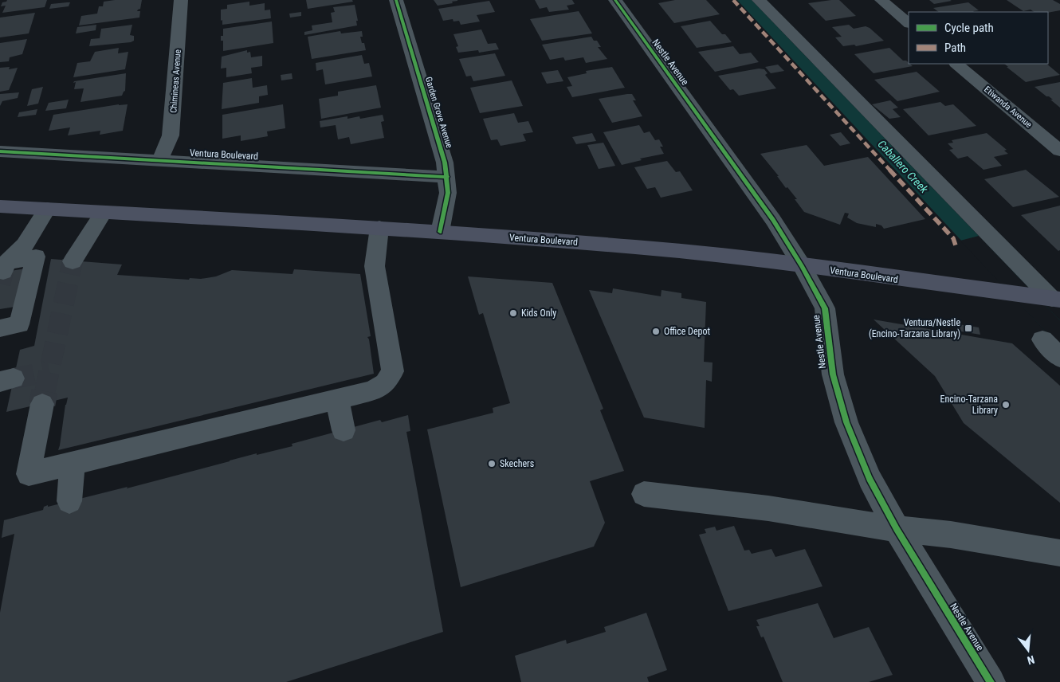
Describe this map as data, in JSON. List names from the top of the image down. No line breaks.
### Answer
{"streets":{"main road":["Ventura Boulevard"],"street":["Nestle Avenue","Chimineas Avenue","Etiwanda Avenue","Garden Grove Avenue"]},"crossings":[["Nestle Avenue","Ventura Boulevard"],["Chimineas Avenue","Ventura Boulevard"],["Garden Grove Avenue","Ventura Boulevard"]],"water":["Caballero Creek"],"places":{"other":["Kids Only","Office Depot","Encino-Tarzana Library","Skechers"],"transit":["Ventura/Nestle (Encino-Tarzana Library)"]},"legend":["Cycle path","Path"],"north":"bottom"}
